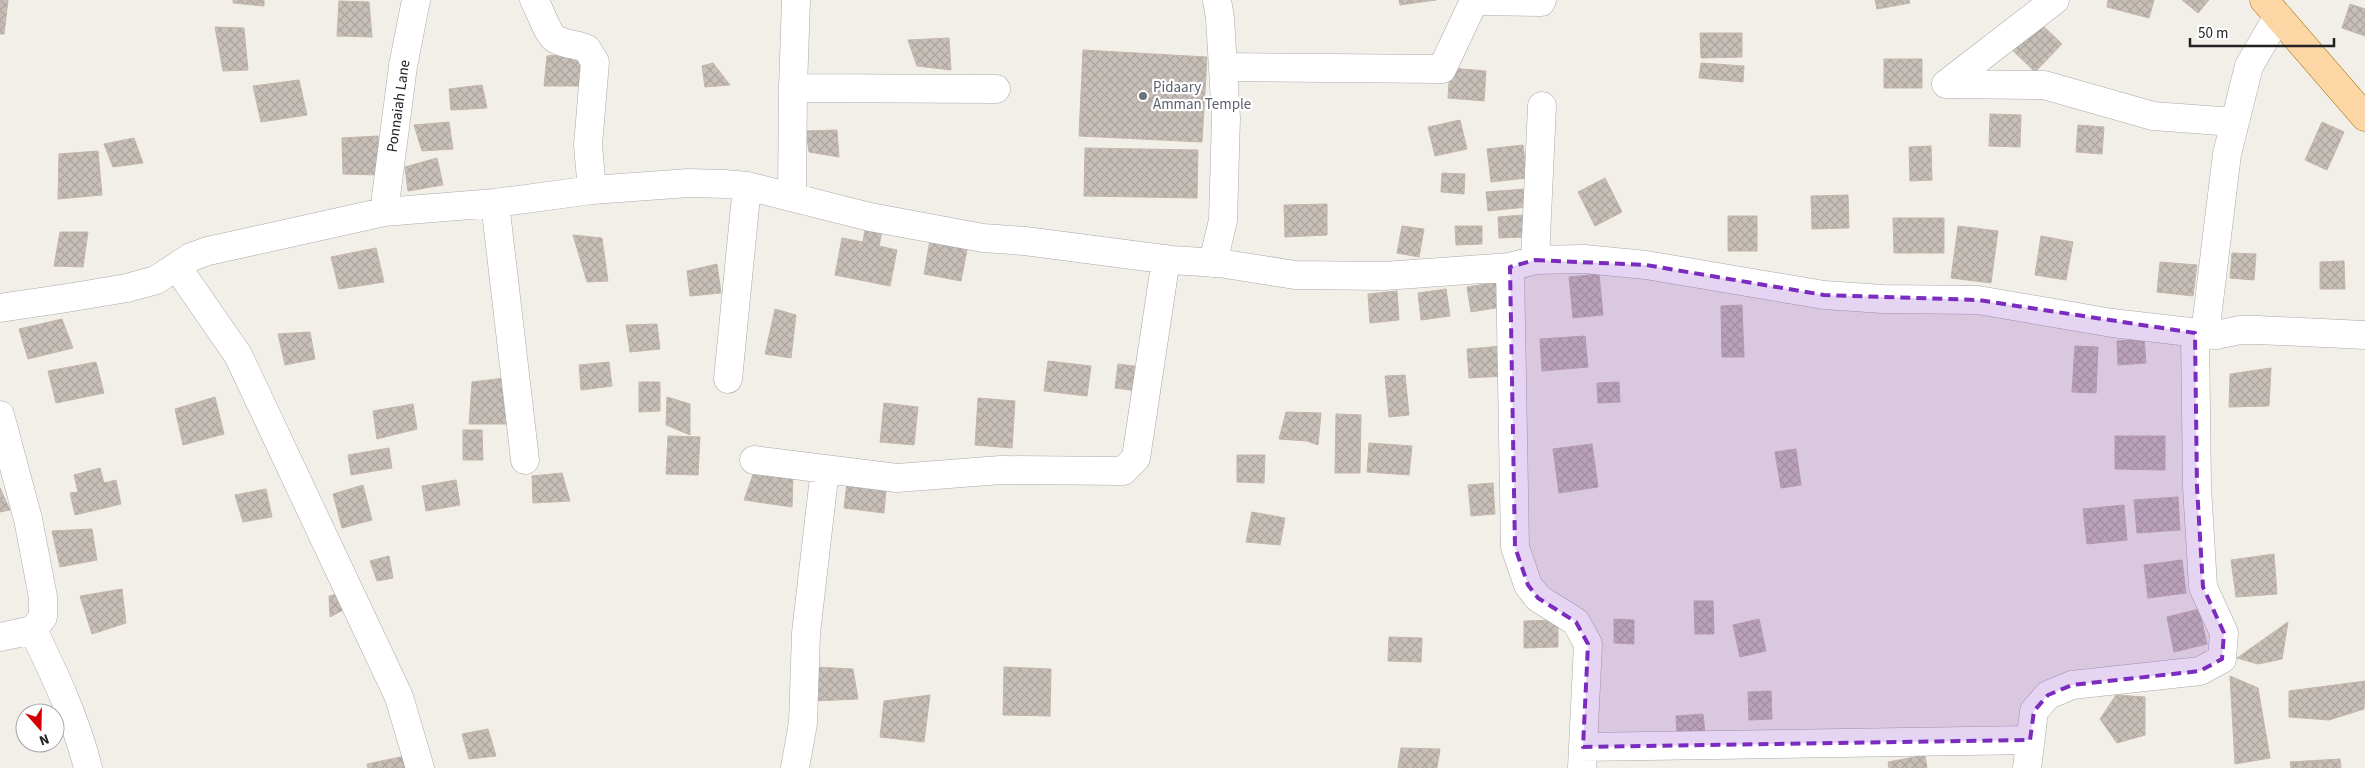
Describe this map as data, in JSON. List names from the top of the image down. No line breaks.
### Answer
{"streets":{"street":["Ponnaiah Lane"]},"places":["Pidaary Amman Temple"],"scale_bar":"50 m","north":"bottom"}
